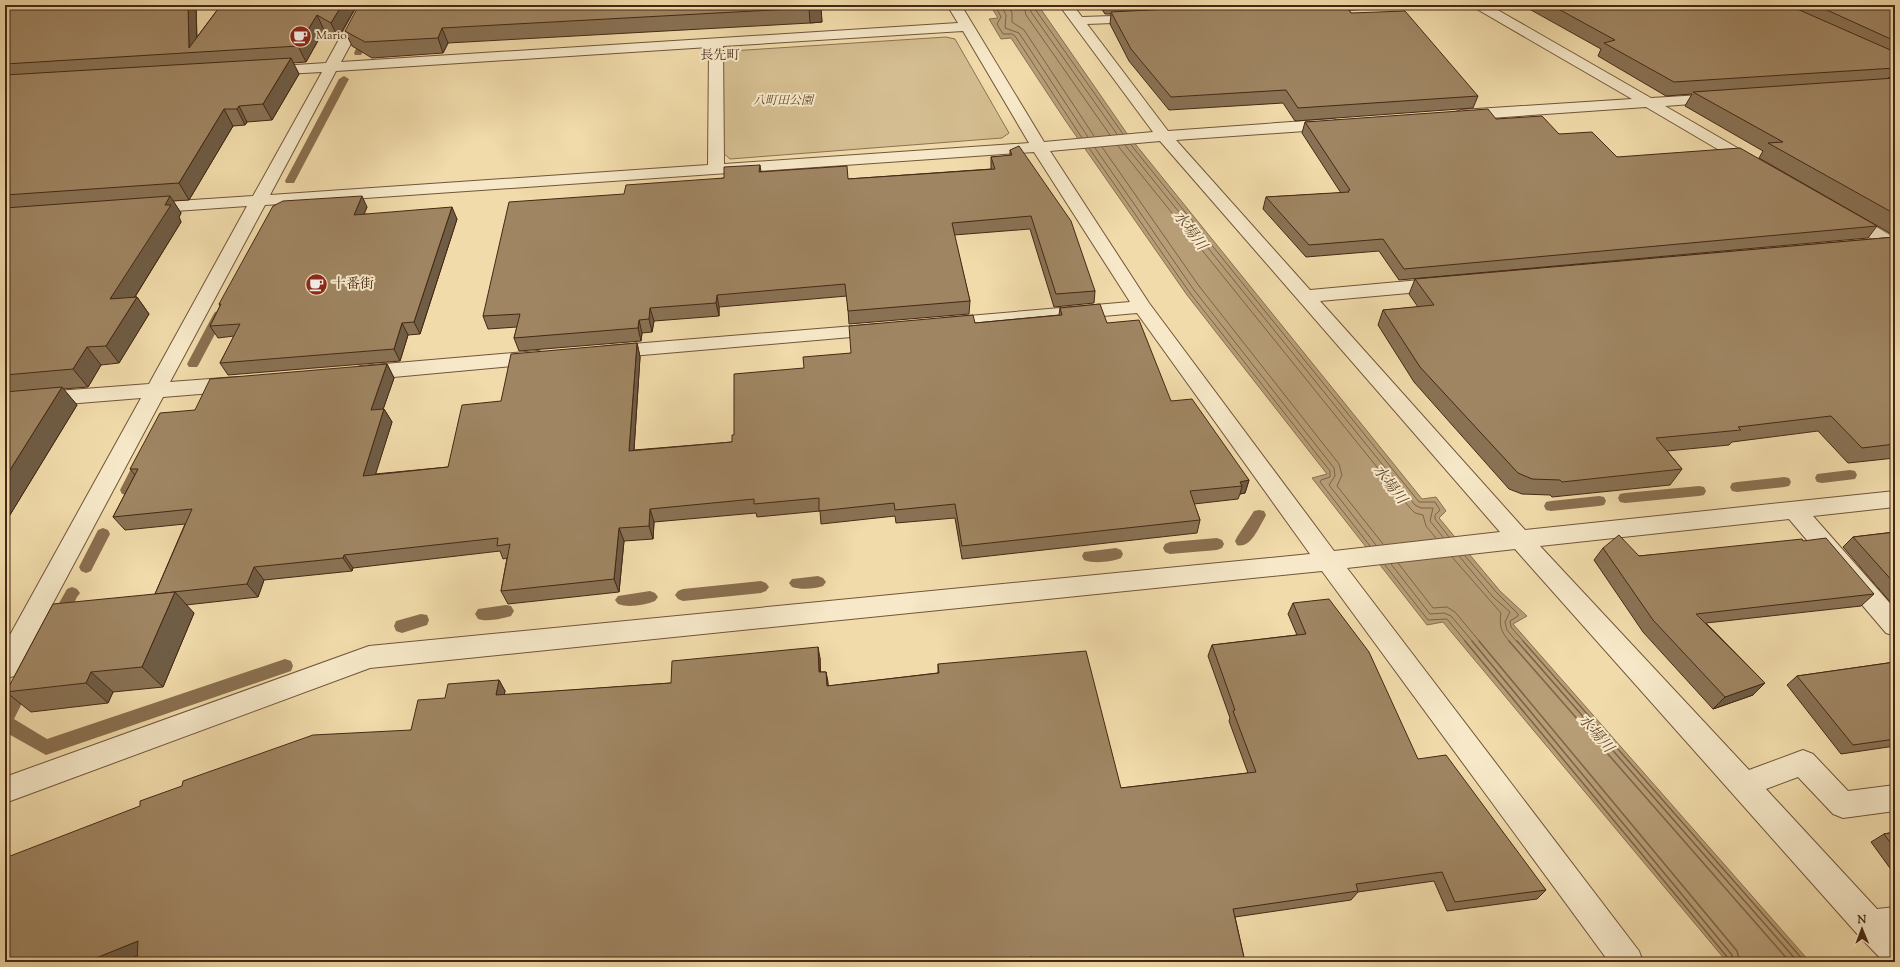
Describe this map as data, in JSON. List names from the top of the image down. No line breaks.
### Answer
{"districts":["長先町"],"water":["水場川"],"parks":["八町田公園"],"places":{"cafe":["Mario","十番街"]},"north":"top"}
